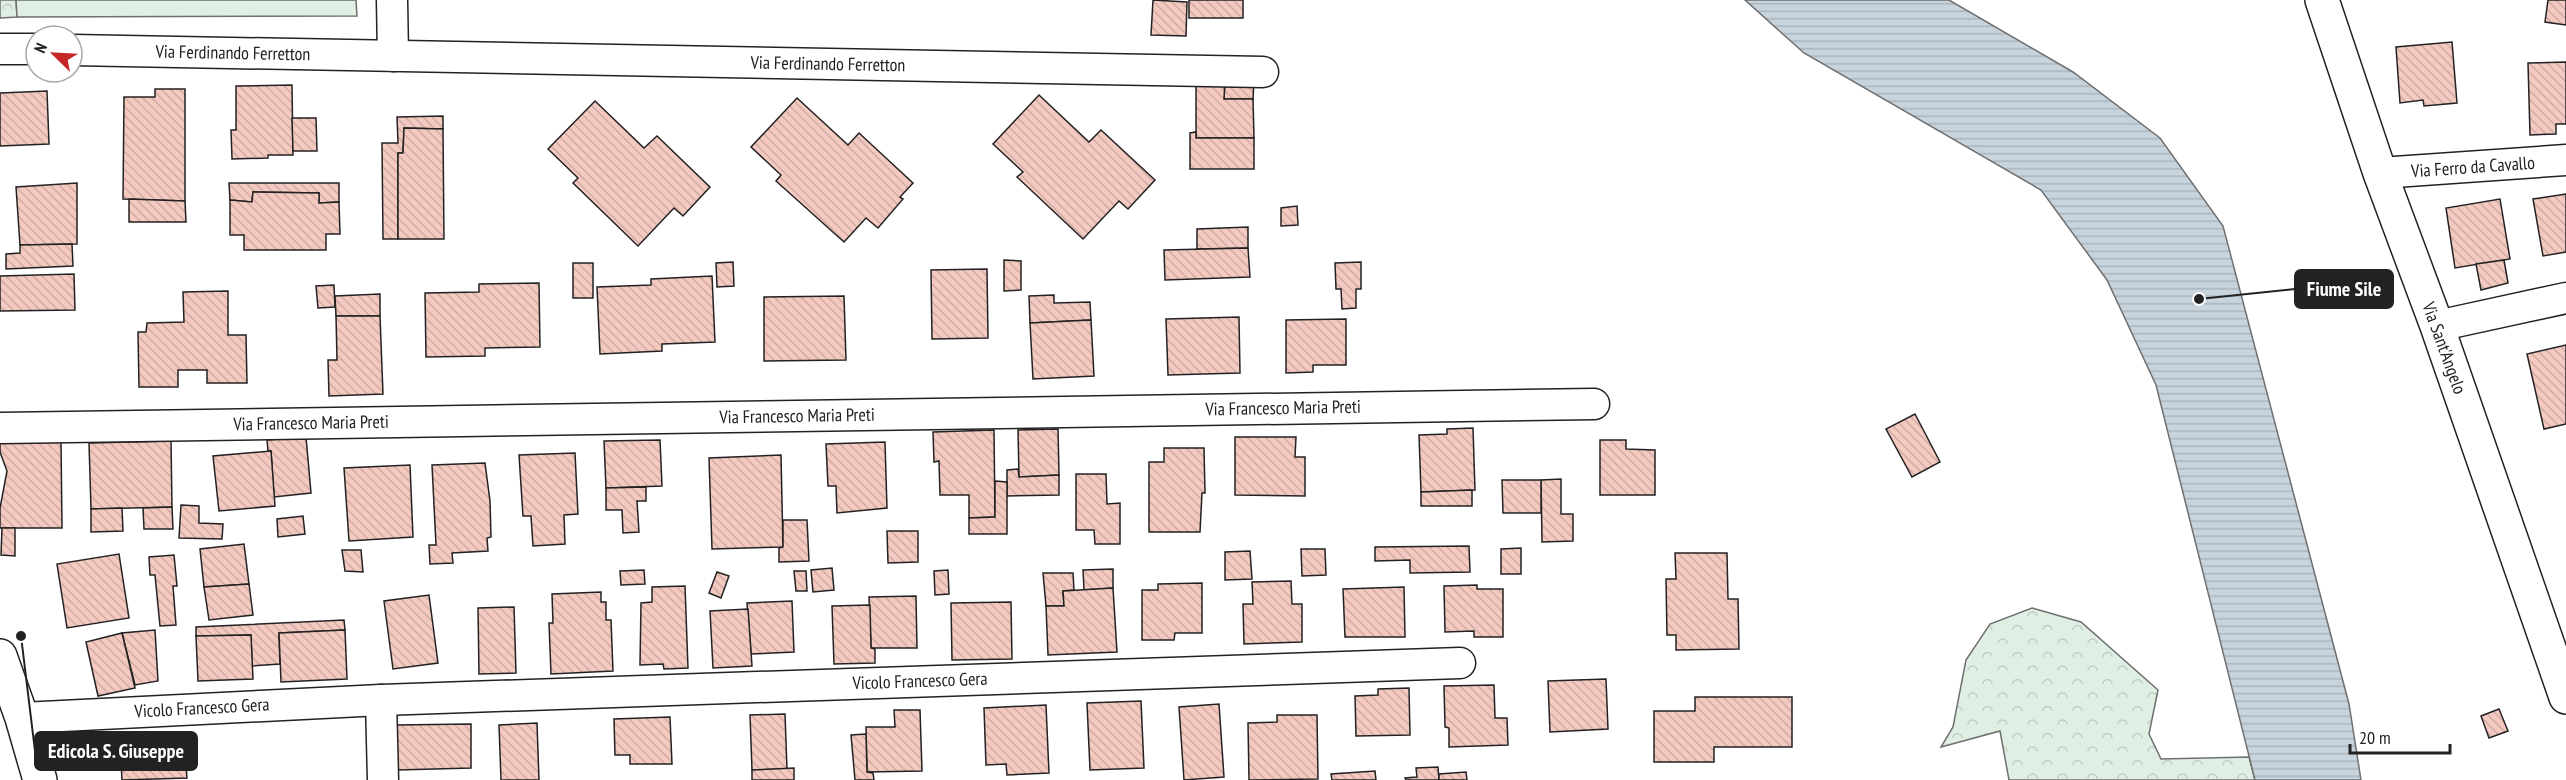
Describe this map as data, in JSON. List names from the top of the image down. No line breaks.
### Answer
{"streets":{"street":["Via Ferdinando Ferretton","Via Ferro da Cavallo","Via Sant'Angelo","Via Francesco Maria Preti","Vicolo Francesco Gera"]},"crossings":[["Via Ferro da Cavallo","Via Sant'Angelo"]],"places":["Fiume Sile","Edicola S. Giuseppe"],"scale_bar":"20 m","north":"top left"}
